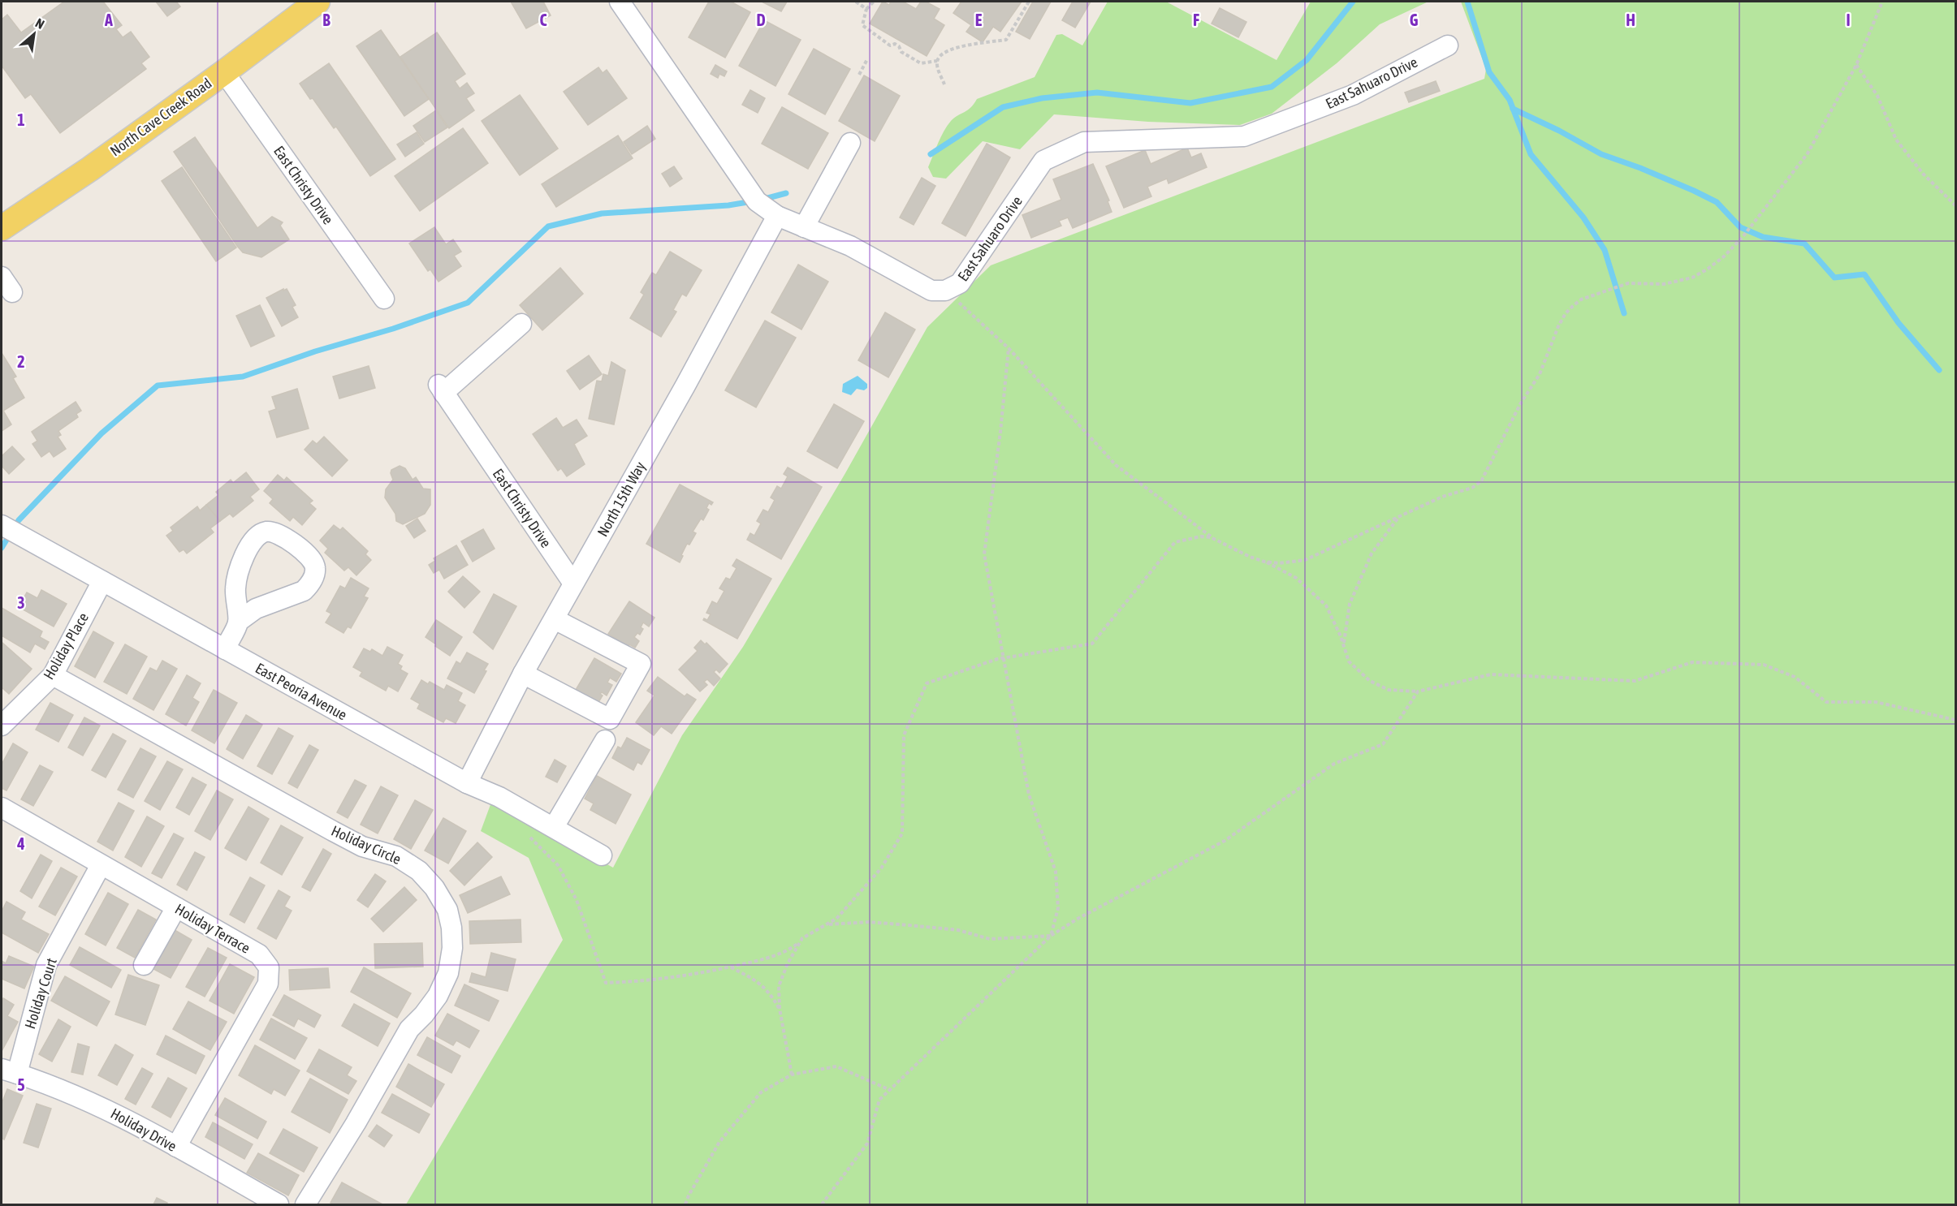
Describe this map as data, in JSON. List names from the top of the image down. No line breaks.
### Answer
{"streets":{"main road":["North Cave Creek Road"],"street":["East Sahuaro Drive","East Christy Drive","North 15th Way","Holiday Place","East Peoria Avenue","Holiday Circle","Holiday Terrace","Holiday Court","Holiday Drive"]},"crossings":[["East Sahuaro Drive","North 15th Way"],["North Cave Creek Road","East Christy Drive"],["East Christy Drive","North 15th Way"],["North 15th Way","East Peoria Avenue"],["Holiday Place","East Peoria Avenue"],["Holiday Place","Holiday Circle"],["Holiday Terrace","Holiday Court"],["Holiday Terrace","Holiday Drive"],["Holiday Court","Holiday Drive"]],"north":"top right","grid":{"columns":["A","B","C","D","E","F","G","H","I"],"rows":["1","2","3","4","5"]}}
